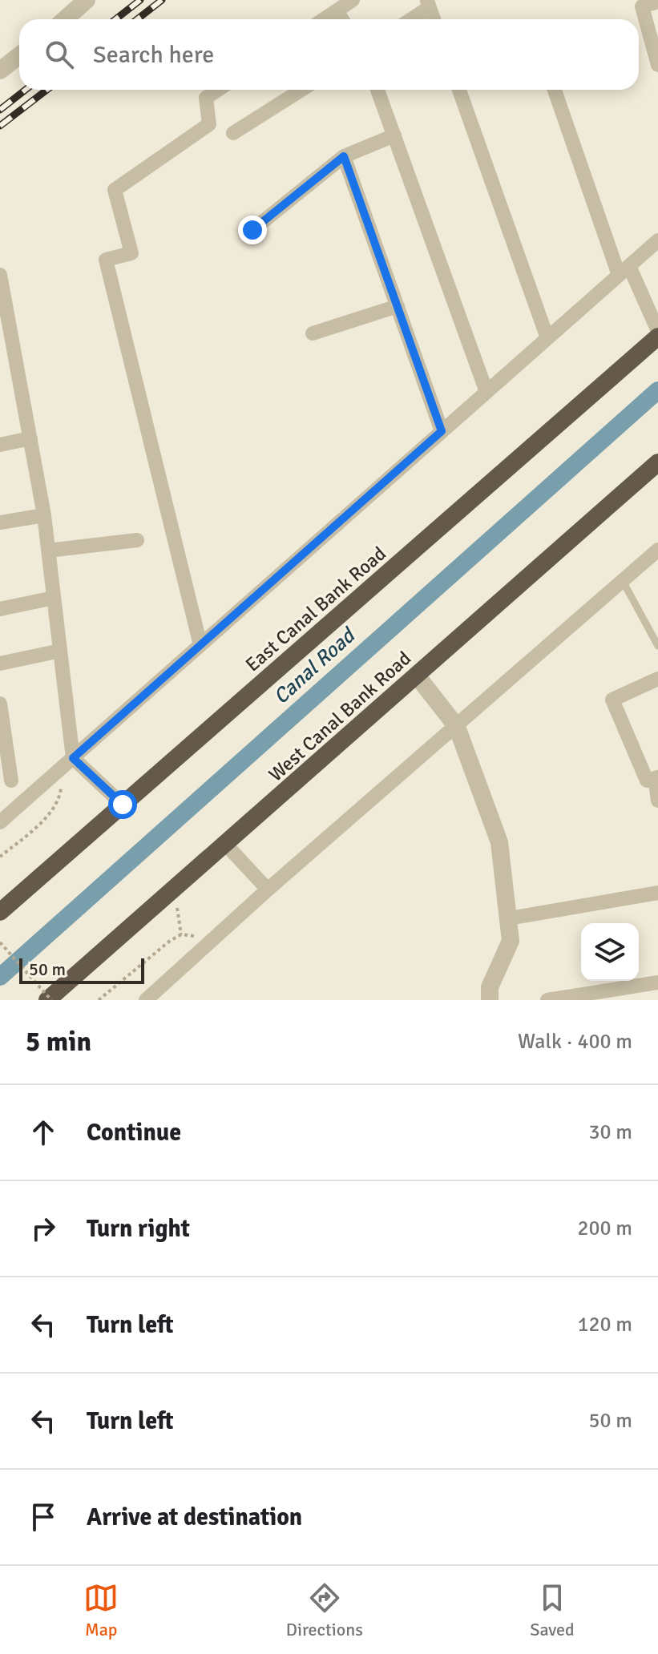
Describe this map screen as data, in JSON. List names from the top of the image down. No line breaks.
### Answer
{"streets":{"highway":["East Canal Bank Road","West Canal Bank Road"]},"water":["Canal Road"],"scale_bar":"50 m","page":{"search":"Search here","scale":"50 m","heading":["5 min","Walk · 400 m"],"list":[["Continue","30 m"],["Turn right","200 m"],["Turn left","120 m"],["Turn left","50 m"],"Arrive at destination"],"nav":["Map","Directions","Saved"]}}
